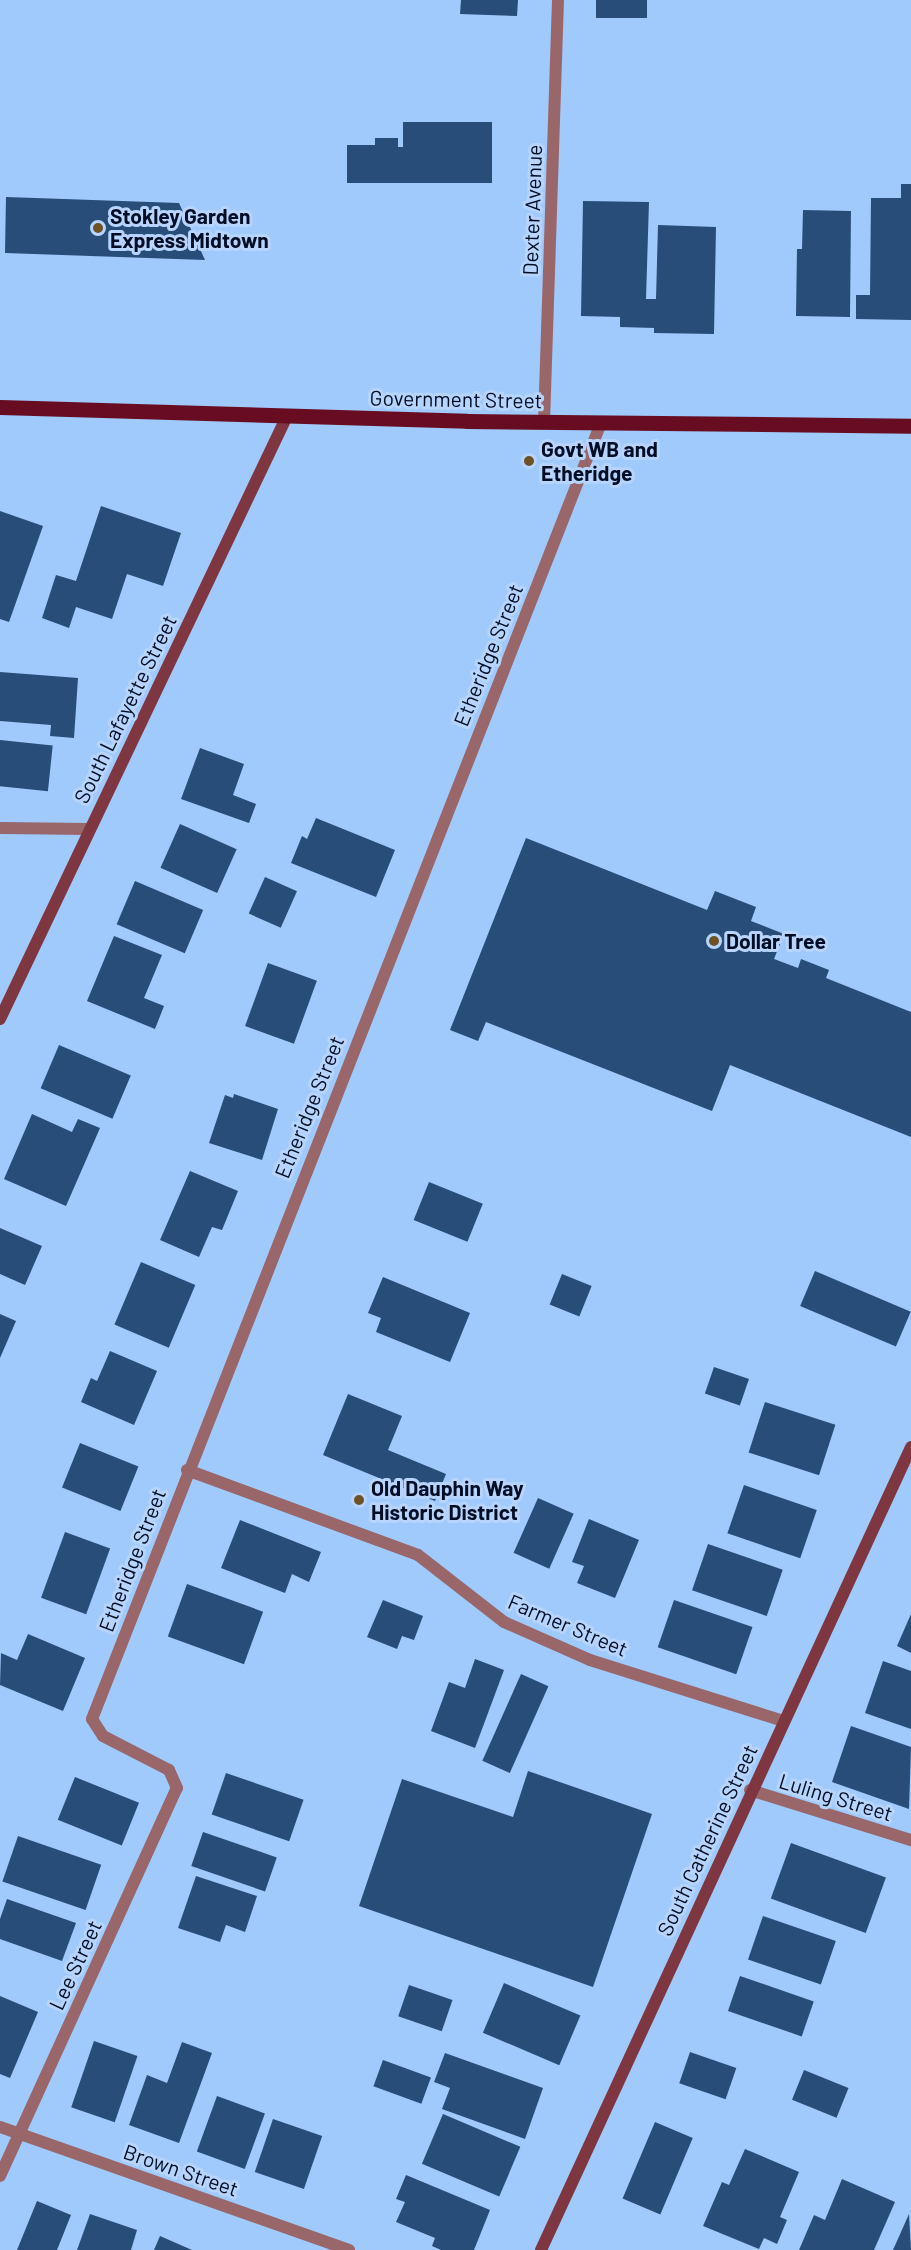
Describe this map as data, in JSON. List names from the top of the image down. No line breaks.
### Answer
{"streets":{"main road":["Government Street"],"street":["Dexter Avenue","Etheridge Street","South Lafayette Street","Farmer Street","Luling Street","South Catherine Street","Lee Street","Brown Street"]},"crossings":[["Dexter Avenue","Government Street"],["Government Street","Etheridge Street"],["Government Street","South Lafayette Street"],["Etheridge Street","Farmer Street"],["Etheridge Street","Lee Street"],["Farmer Street","South Catherine Street"],["Luling Street","South Catherine Street"],["Lee Street","Brown Street"]],"places":["Stokley Garden Express Midtown","Govt WB and Etheridge","Dollar Tree","Old Dauphin Way Historic District"]}
